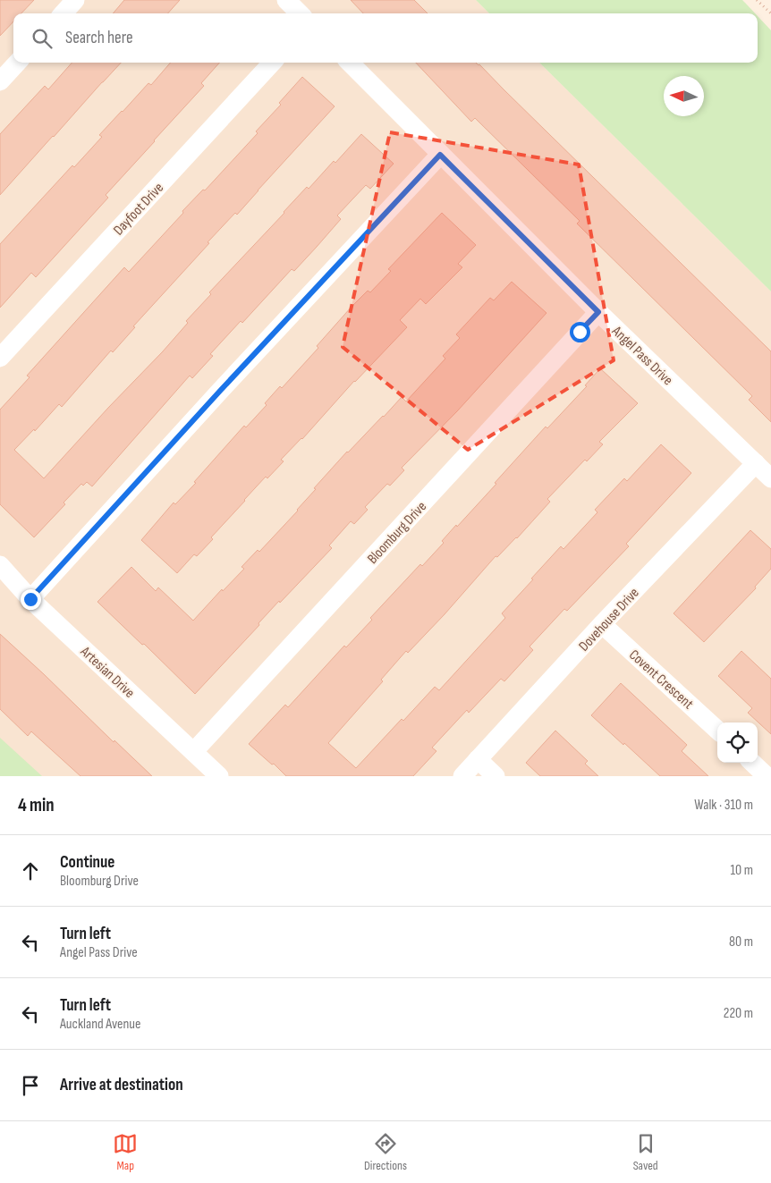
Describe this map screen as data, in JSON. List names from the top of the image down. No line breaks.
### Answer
{"streets":{"street":["Dayfoot Drive","Angel Pass Drive","Bloomburg Drive","Dovehouse Drive","Artesian Drive","Covent Crescent"]},"crossings":[["Angel Pass Drive","Bloomburg Drive"],["Angel Pass Drive","Dovehouse Drive"],["Bloomburg Drive","Artesian Drive"],["Dovehouse Drive","Covent Crescent"]],"north":"left","page":{"search":"Search here","heading":["4 min","Walk · 310 m"],"list":[["Continue","Bloomburg Drive","10 m"],["Turn left","Angel Pass Drive","80 m"],["Turn left","Auckland Avenue","220 m"],"Arrive at destination"],"nav":["Map","Directions","Saved"]}}
